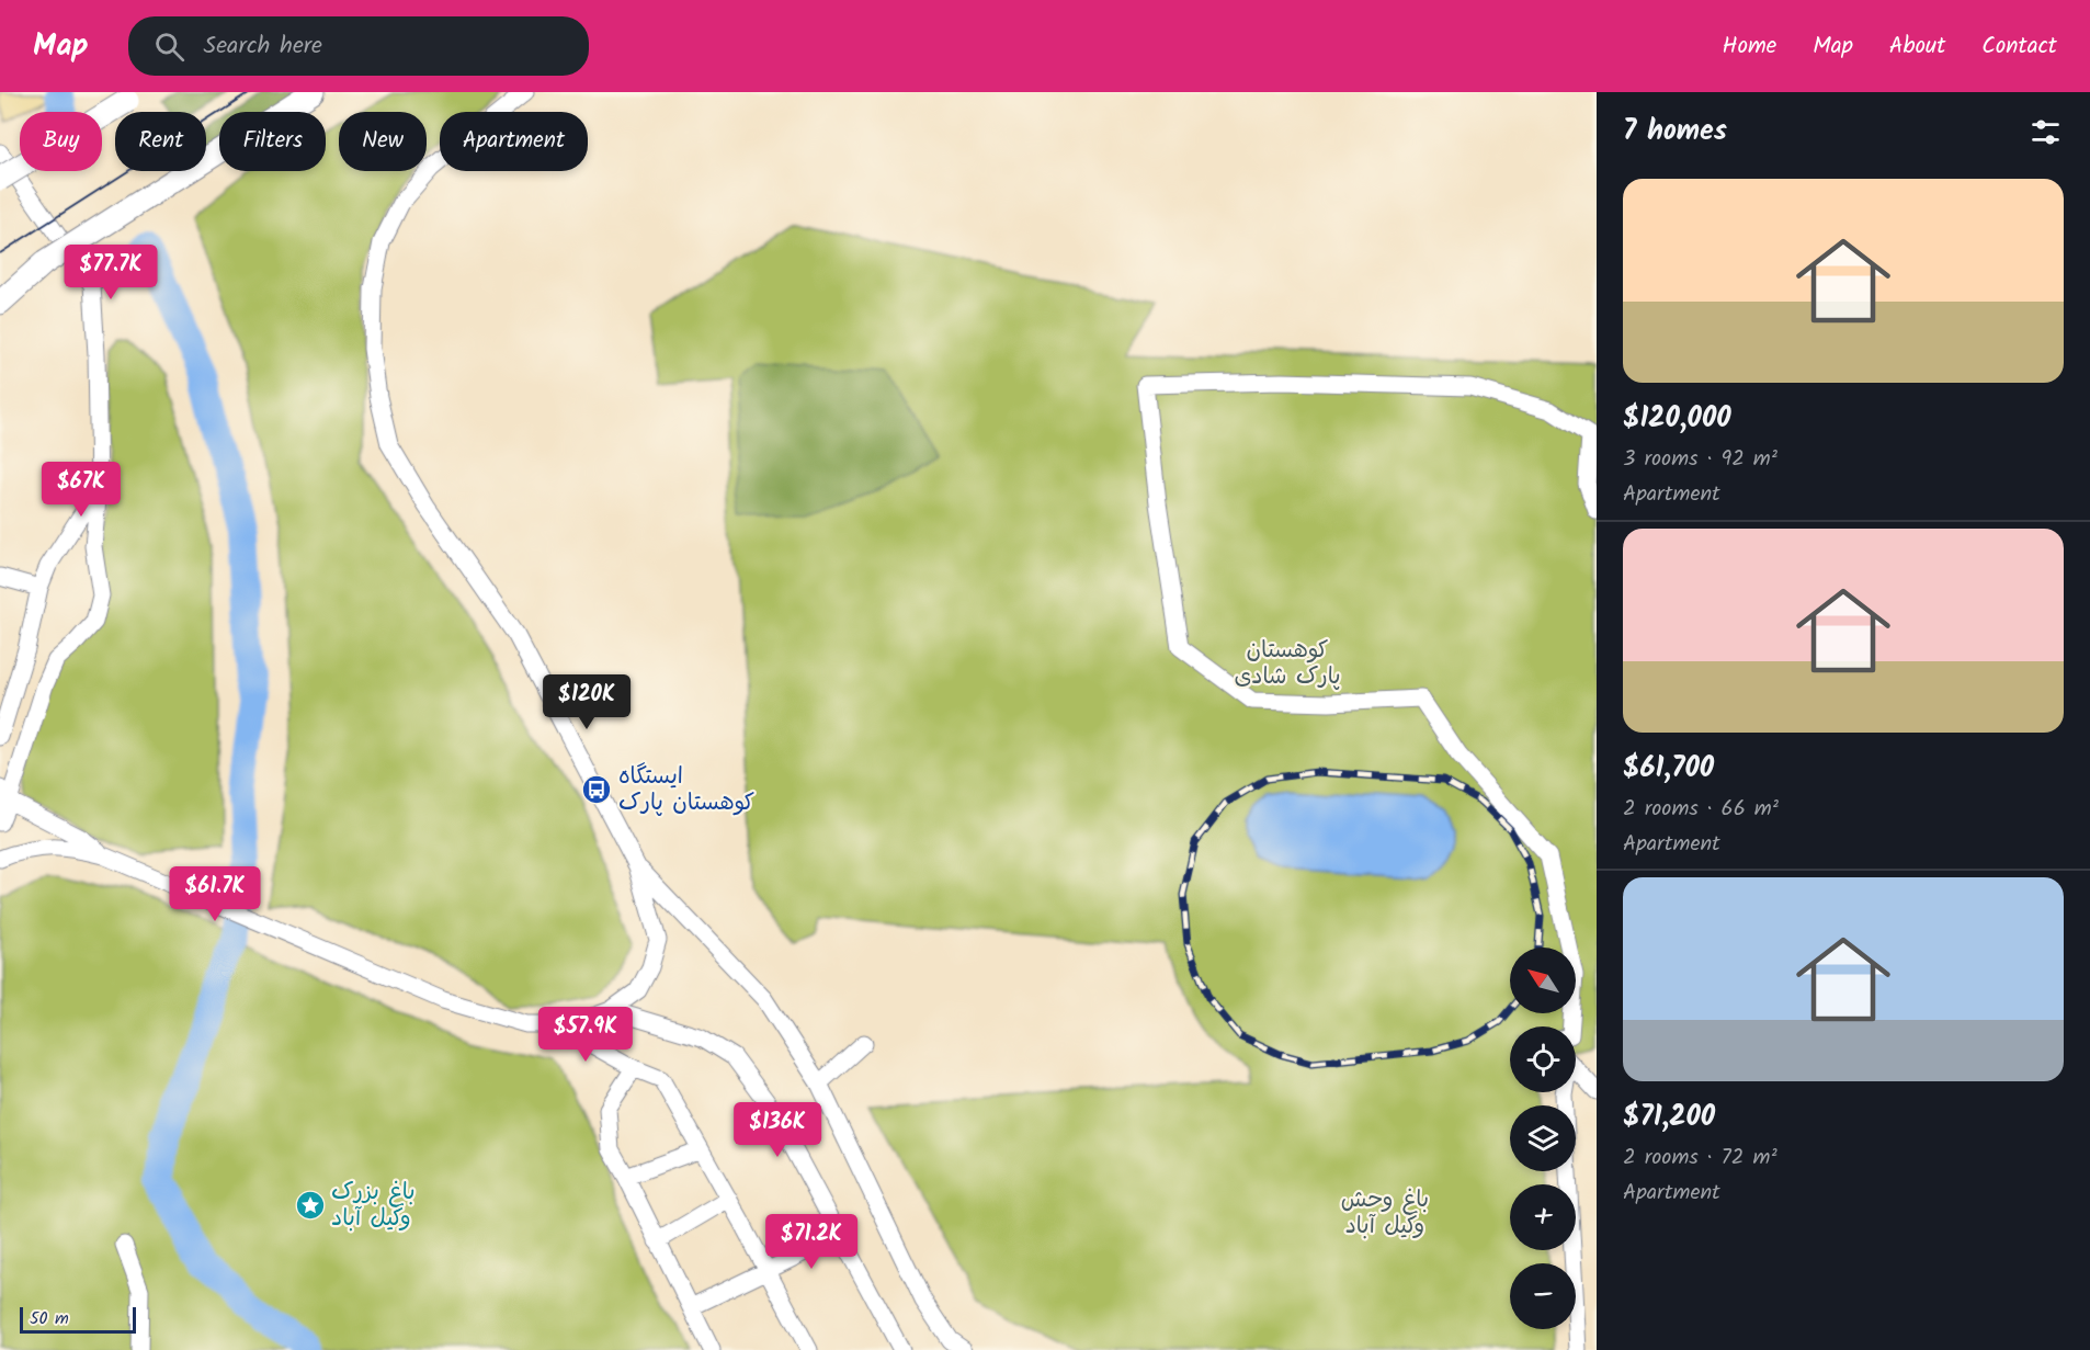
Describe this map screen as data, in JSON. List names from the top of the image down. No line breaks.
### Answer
{"parks":["کوهستان پارک شادی","باغ وحش وکیل آباد"],"places":{"bus stop":["ایستگاه کوهستان پارک"],"place":["باغ بزرک وکیل آباد"]},"scale_bar":"50 m","north":"top left","page":{"header":"Map","search":"Search here","nav":["Home","Map","About","Contact"],"heading":"7 homes","chip":["Buy","Rent","Filters","New","Apartment"],"list":[{"name":"$120,000","note":"3 rooms · 92 m² · Apartment"},{"name":"$61,700","note":"2 rooms · 66 m² · Apartment"},{"name":"$71,200","note":"2 rooms · 72 m² · Apartment"}],"price":["$77.7K","$67K","$120K","$61.7K","$57.9K","$136K","$71.2K"],"map_buttons":["+","−"],"scale":"50 m"}}
